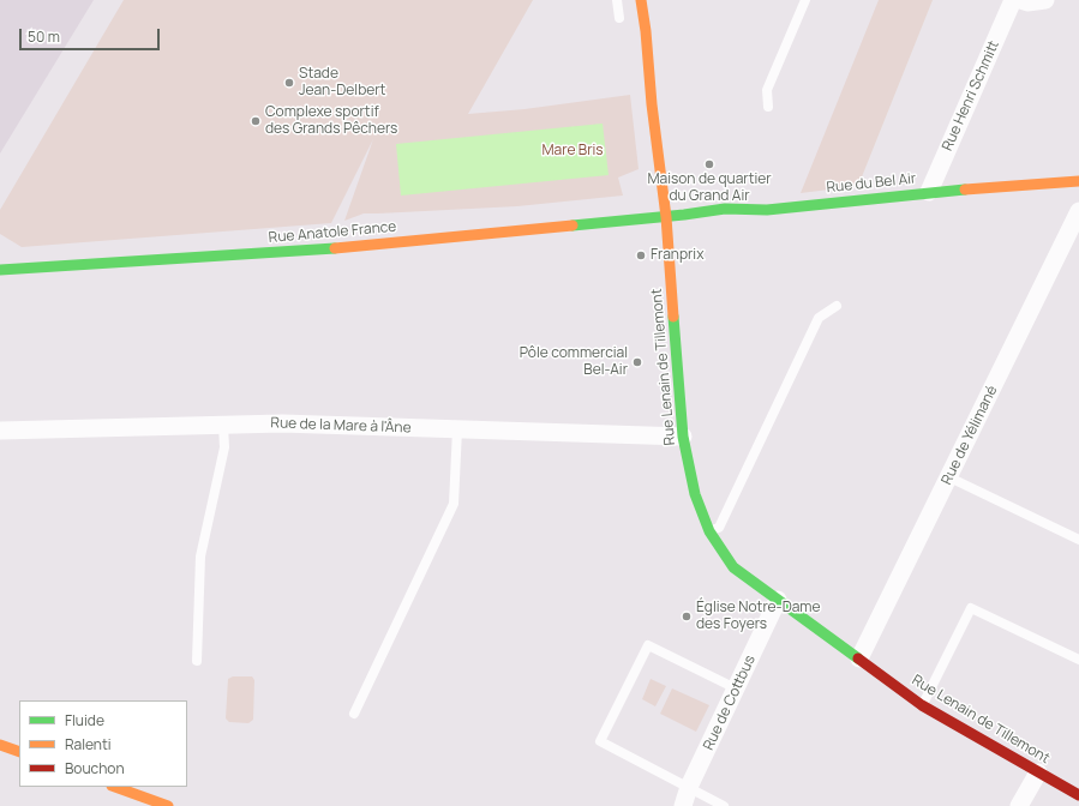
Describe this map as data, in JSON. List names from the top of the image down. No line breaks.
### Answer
{"streets":{"street":["Rue Henri Schmitt","Rue du Bel Air","Rue Anatole France","Rue Lenain de Tillemont","Rue de la Mare à l'Âne","Rue de Yélimané","Rue de Cottbus"]},"crossings":[["Rue Henri Schmitt","Rue du Bel Air"],["Rue du Bel Air","Rue Anatole France"],["Rue du Bel Air","Rue Lenain de Tillemont"],["Rue Anatole France","Rue Lenain de Tillemont"],["Rue Lenain de Tillemont","Rue de la Mare à l'Âne"],["Rue Lenain de Tillemont","Rue de Yélimané"],["Rue Lenain de Tillemont","Rue de Cottbus"]],"parks":["Mare Bris"],"places":["Stade Jean-Delbert","Complexe sportif des Grands Pêchers","Maison de quartier du Grand Air","Franprix","Pôle commercial Bel-Air","Église Notre-Dame des Foyers"],"legend":["Fluide","Ralenti","Bouchon"],"scale_bar":"50 m"}
